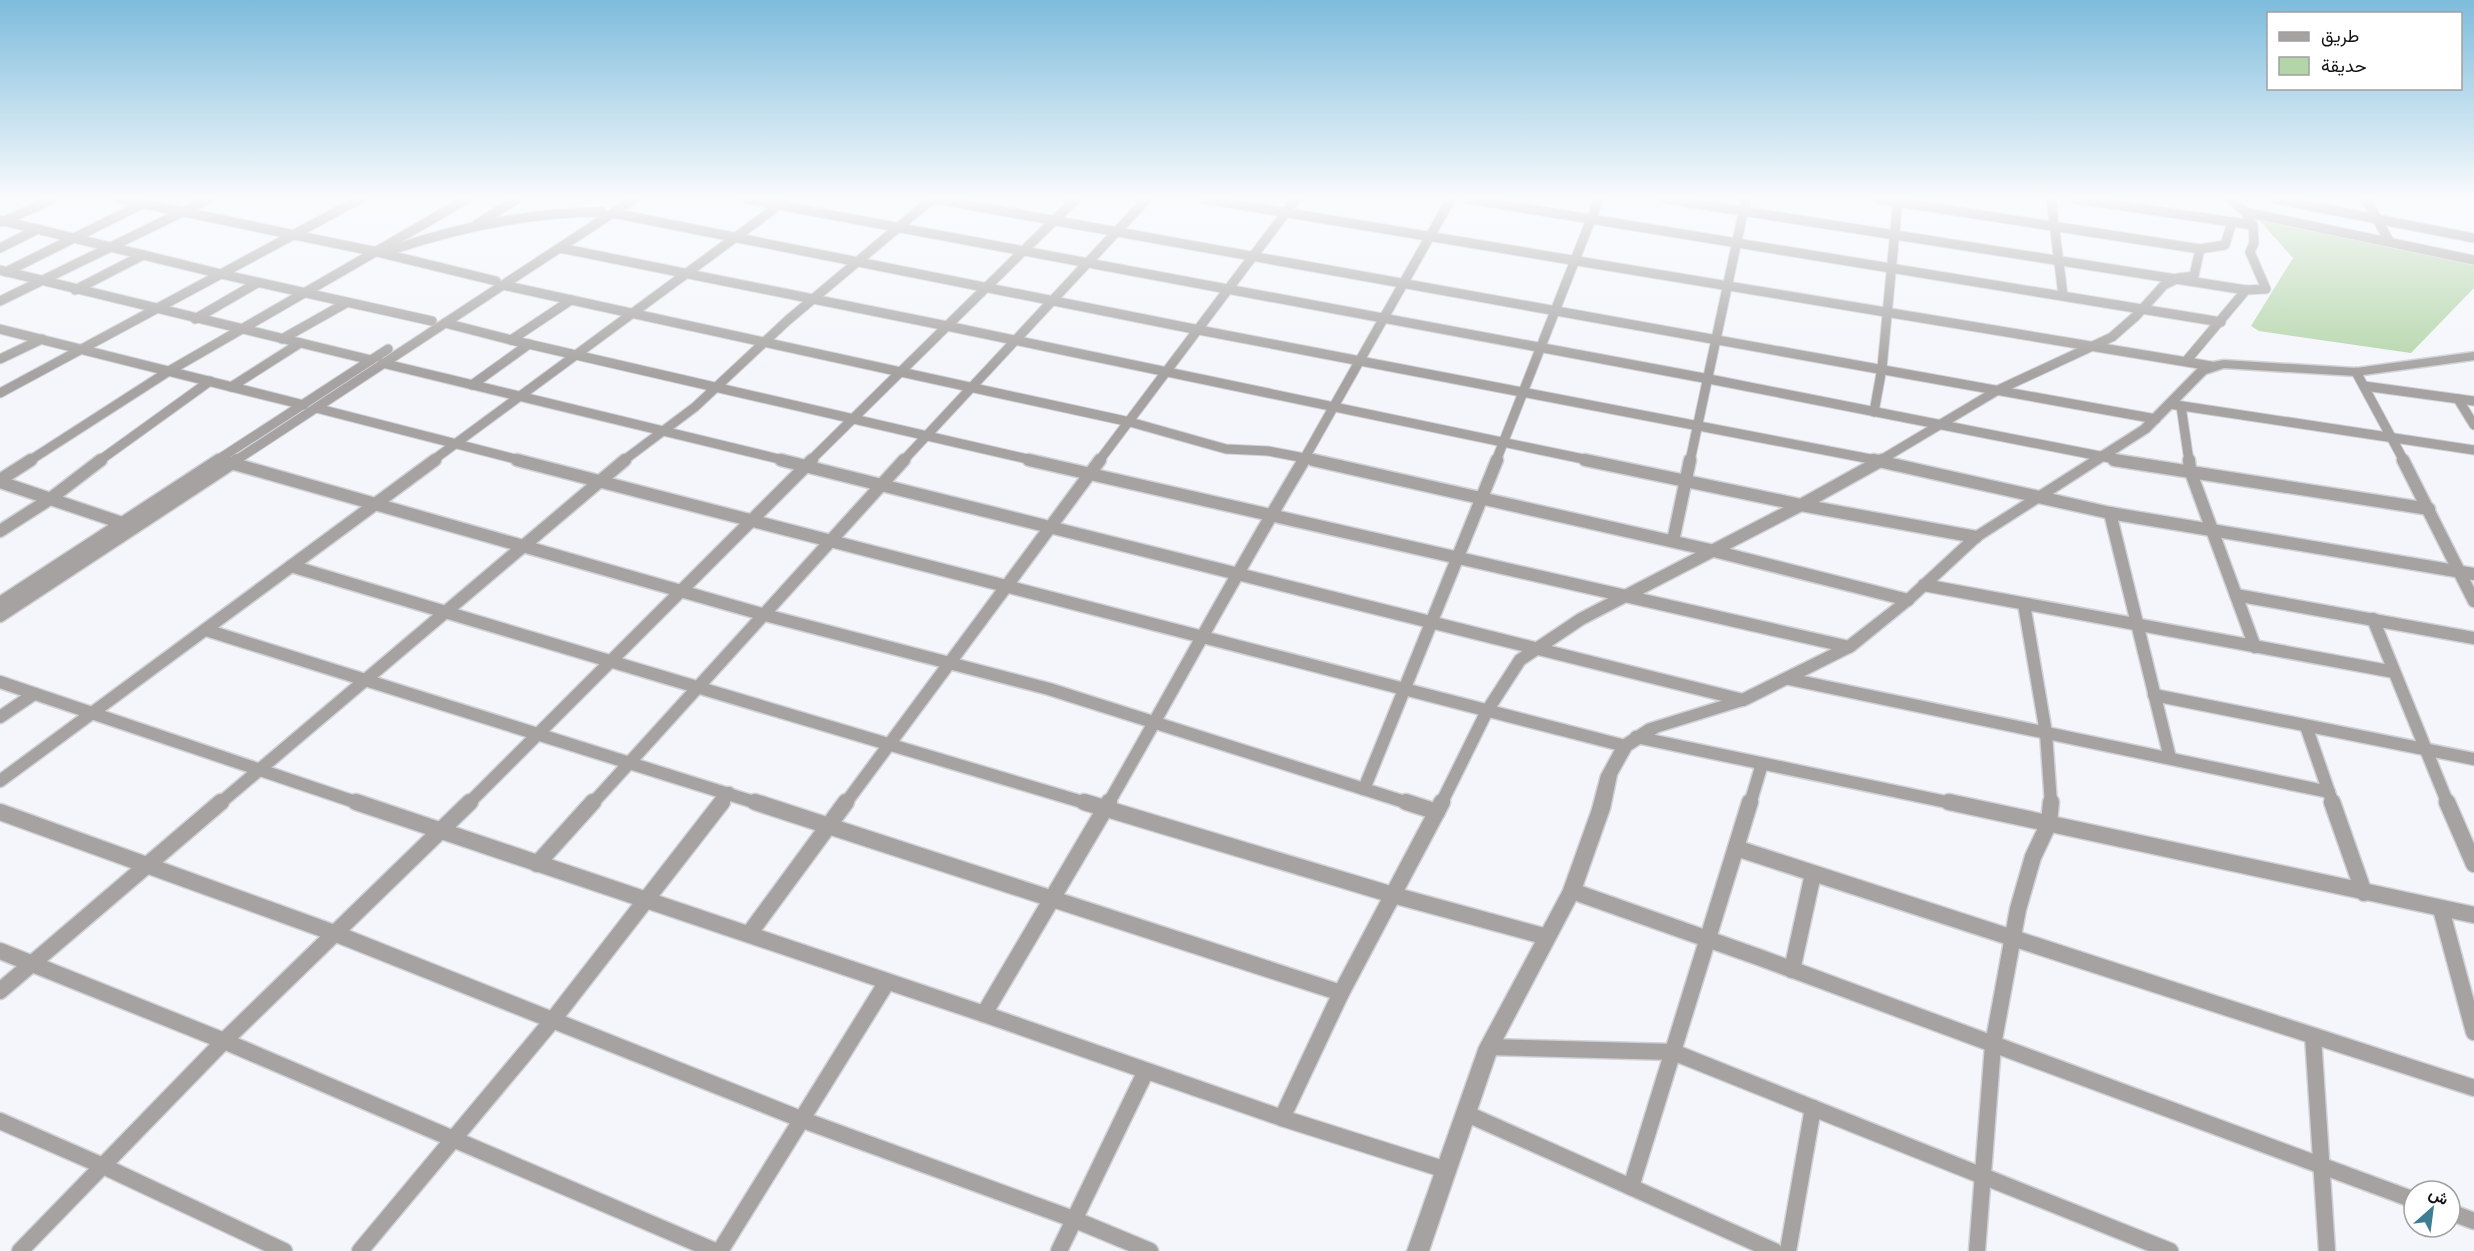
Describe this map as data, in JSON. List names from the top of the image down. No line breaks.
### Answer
{"legend":["طريق","حديقة"],"north":"top right"}
